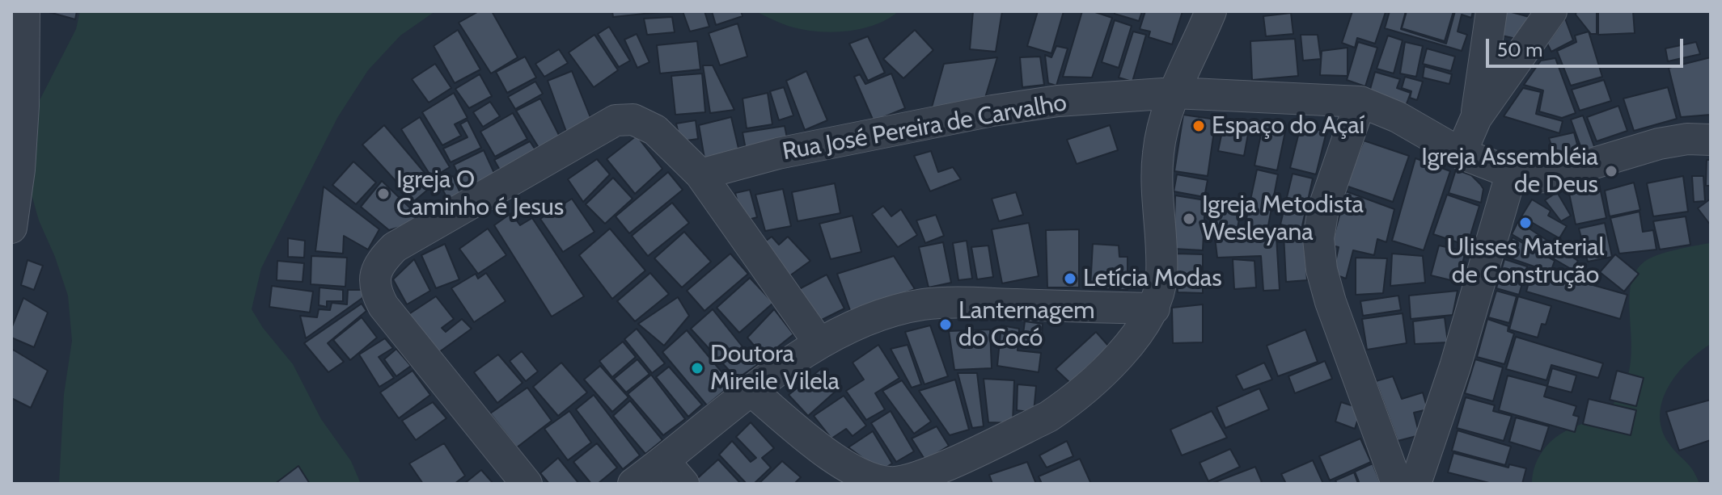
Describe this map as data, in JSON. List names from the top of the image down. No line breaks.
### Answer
{"streets":{"street":["Rua José Pereira de Carvalho"]},"places":["Espaço do Açaí","Igreja Assembléia de Deus","Igreja O Caminho é Jesus","Igreja Metodista Wesleyana","Ulisses Material de Construção","Letícia Modas","Lanternagem do Cocó","Doutora Mireile Vilela"],"scale_bar":"50 m"}
